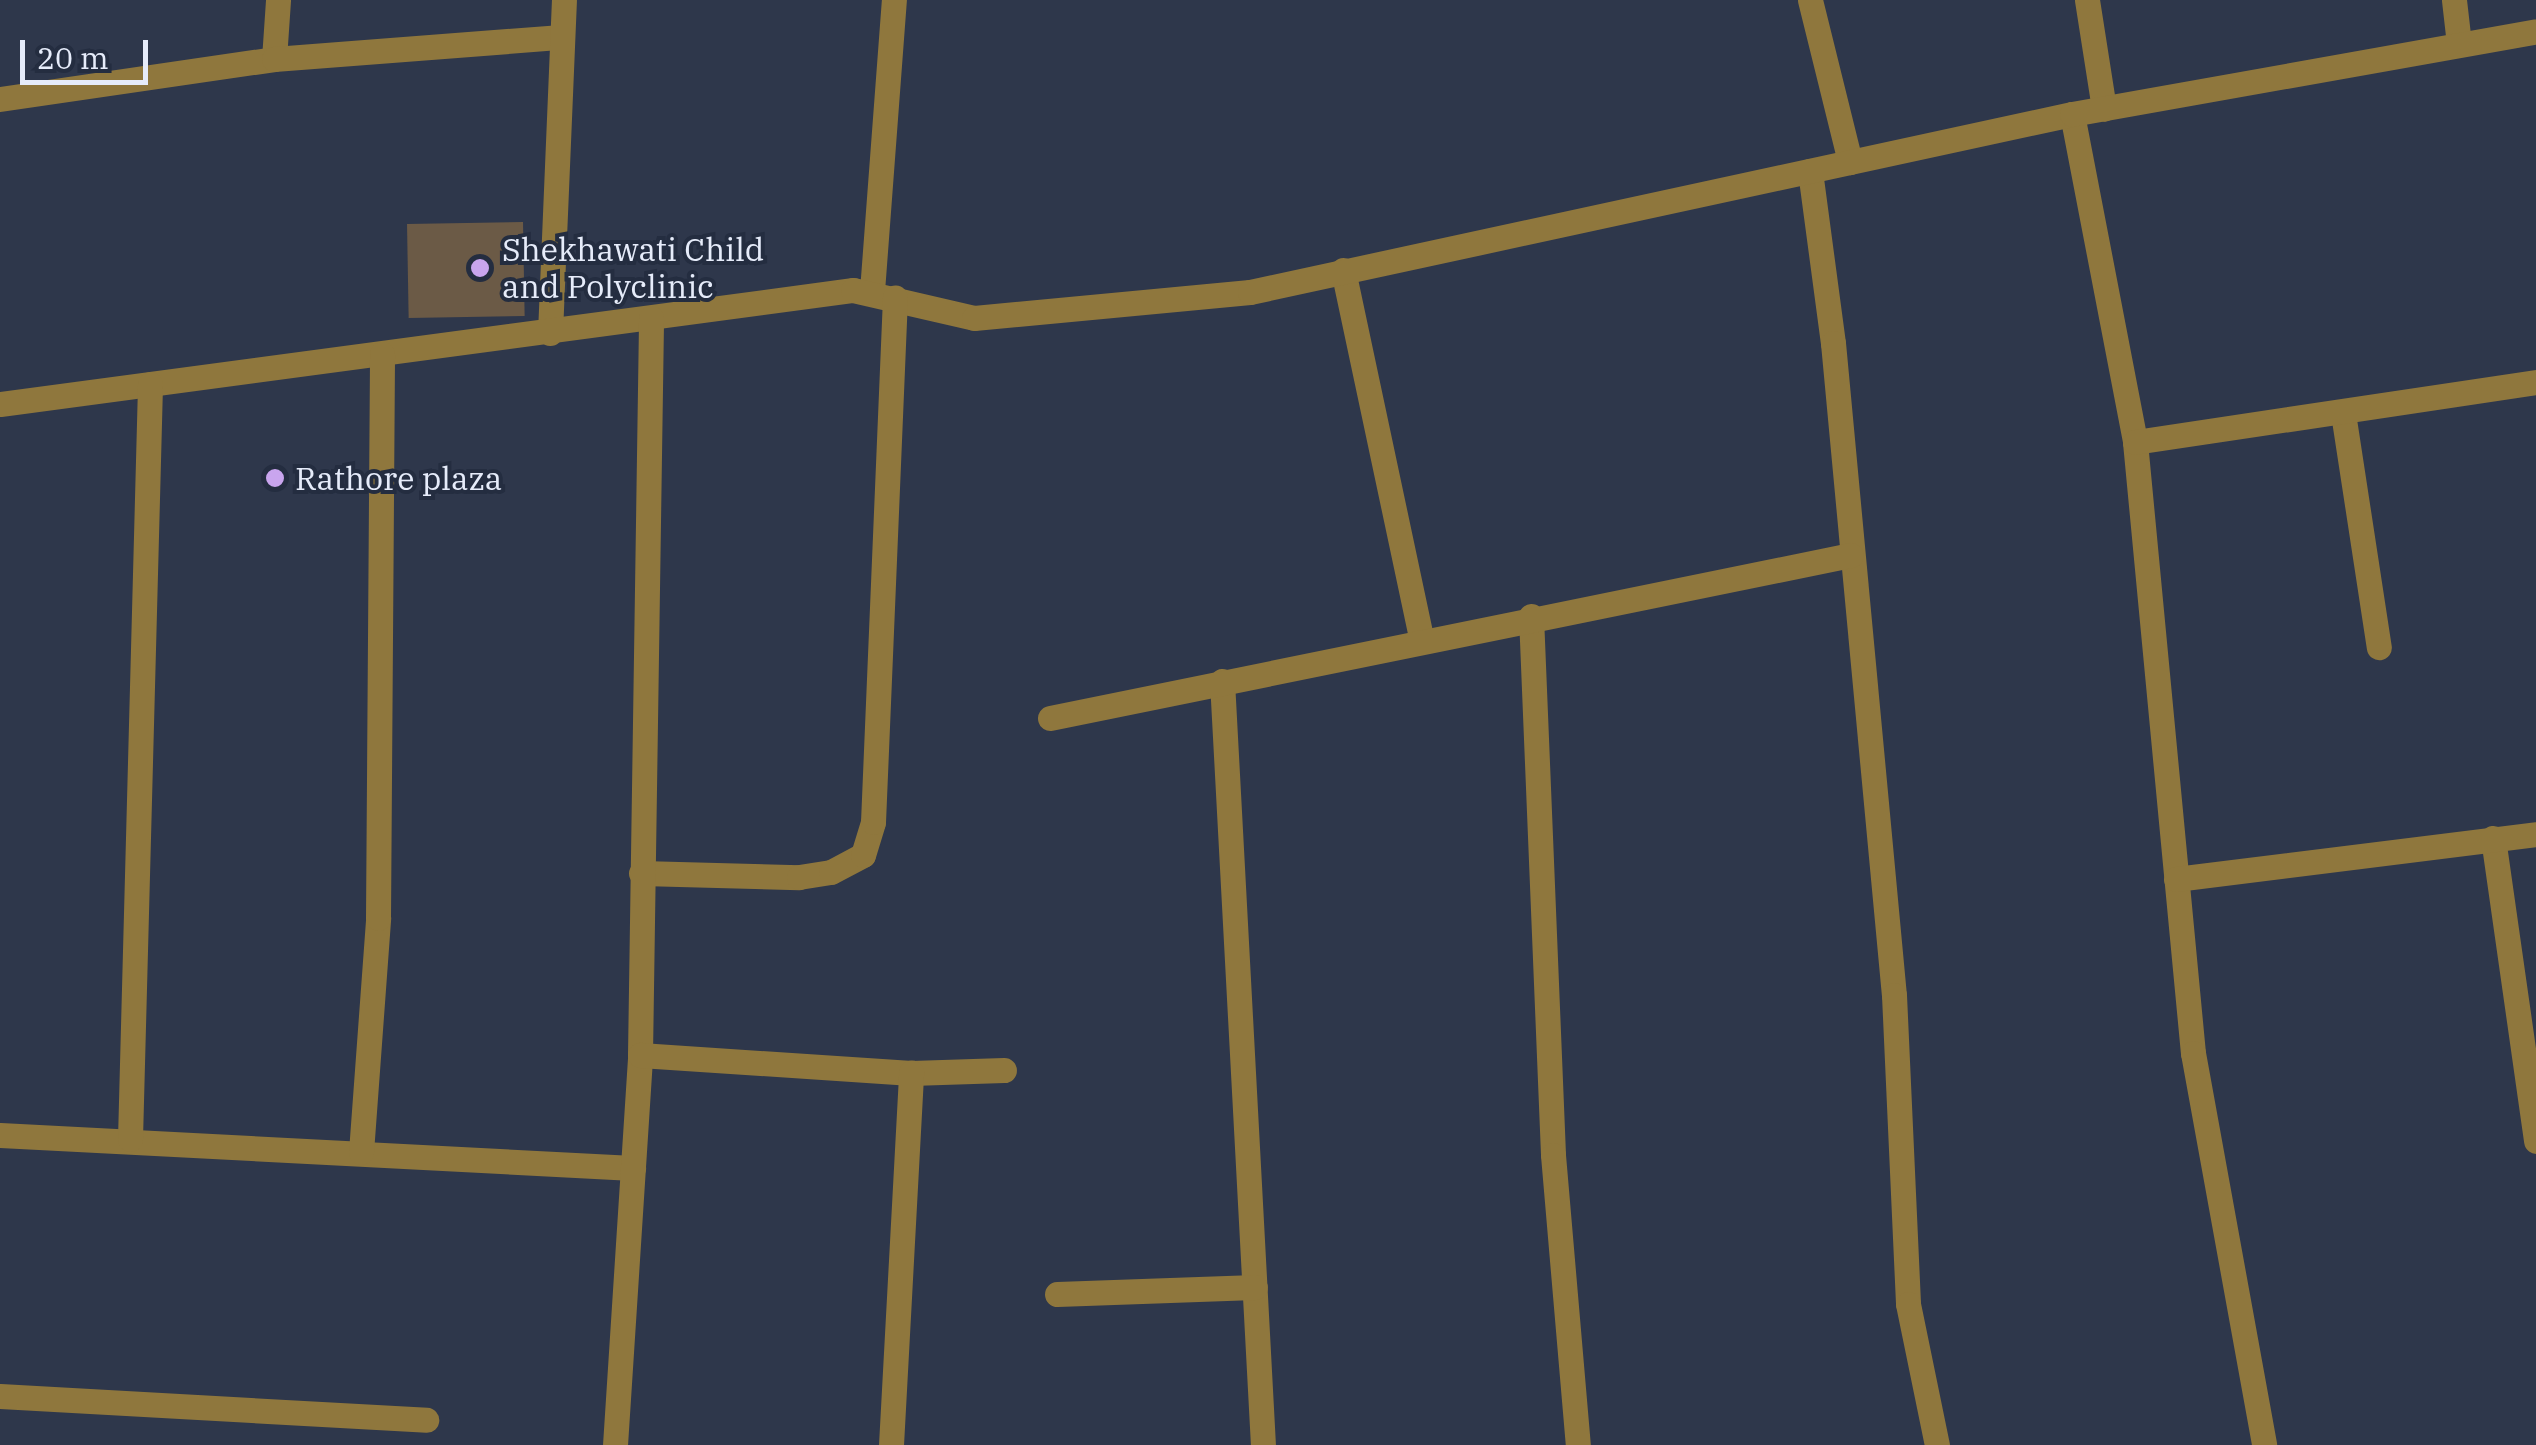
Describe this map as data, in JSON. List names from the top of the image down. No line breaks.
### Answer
{"places":["Shekhawati Child and Polyclinic","Rathore plaza"],"scale_bar":"20 m"}
